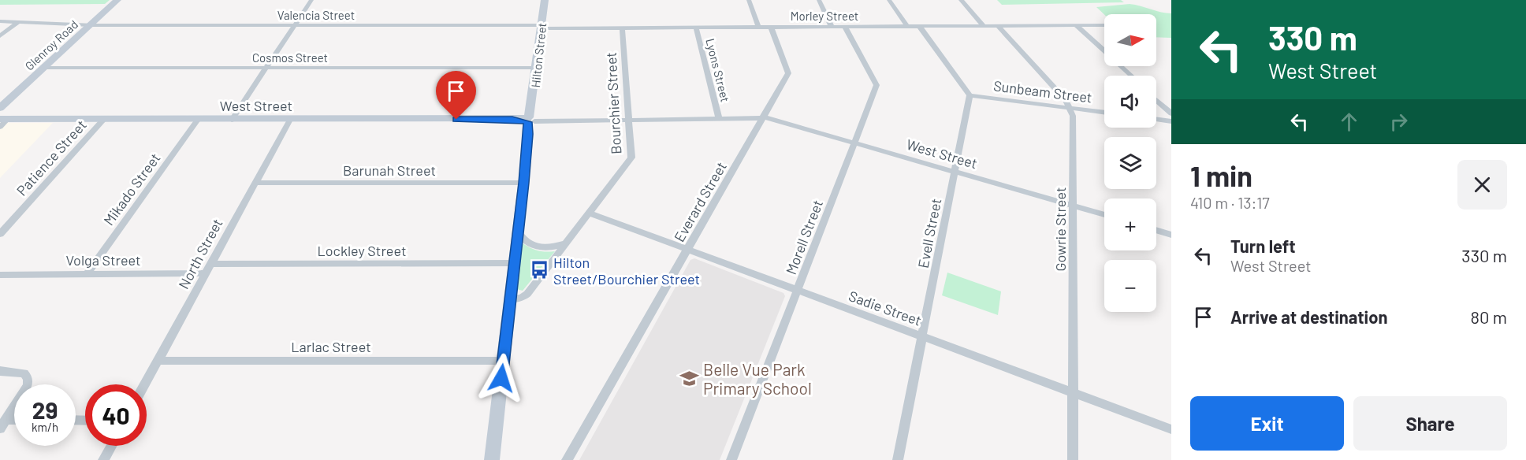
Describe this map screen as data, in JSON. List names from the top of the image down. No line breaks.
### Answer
{"streets":{"street":["Valencia Street","Morley Street","Glenroy Road","Hilton Street","Cosmos Street","Lyons Street","Sunbeam Street","Bourchier Street","West Street","Patience Street","Barunah Street","Mikado Street","Everard Street","Gowrie Street","Evell Street","Morell Street","Lockley Street","North Street","Volga Street","Sadie Street","Larlac Street"]},"crossings":[["Valencia Street","Morley Street"],["Valencia Street","Glenroy Road"],["Valencia Street","Hilton Street"],["Morley Street","Hilton Street"],["Morley Street","Lyons Street"],["Morley Street","Bourchier Street"],["Morley Street","Everard Street"],["Morley Street","Morell Street"],["Glenroy Road","Cosmos Street"],["Hilton Street","Cosmos Street"],["Hilton Street","Bourchier Street"],["Hilton Street","West Street"],["Hilton Street","Barunah Street"],["Hilton Street","Lockley Street"],["Hilton Street","Larlac Street"],["Lyons Street","West Street"],["Sunbeam Street","Gowrie Street"],["Sunbeam Street","Evell Street"],["Bourchier Street","West Street"],["Bourchier Street","Sadie Street"],["West Street","Patience Street"],["West Street","Mikado Street"],["West Street","Everard Street"],["West Street","Gowrie Street"],["West Street","Evell Street"],["West Street","Morell Street"],["West Street","North Street"],["Barunah Street","North Street"],["Mikado Street","Volga Street"],["Everard Street","Sadie Street"],["Gowrie Street","Sadie Street"],["Evell Street","Sadie Street"],["Morell Street","Sadie Street"],["Lockley Street","North Street"],["North Street","Volga Street"],["North Street","Larlac Street"]],"places":{"bus stop":["Hilton Street/Bourchier Street"],"school or university":["Belle Vue Park Primary School"]},"north":"right","page":{"turn":["330 m","West Street"],"map_buttons":["+","−"],"heading":["1 min","410 m · 13:17"],"list":[{"name":"Turn left","note":"West Street","value":"330 m"},{"name":"Arrive at destination","value":"80 m"}],"speed":"29 km/h","limit":"40","buttons":["Exit","Share"]}}
